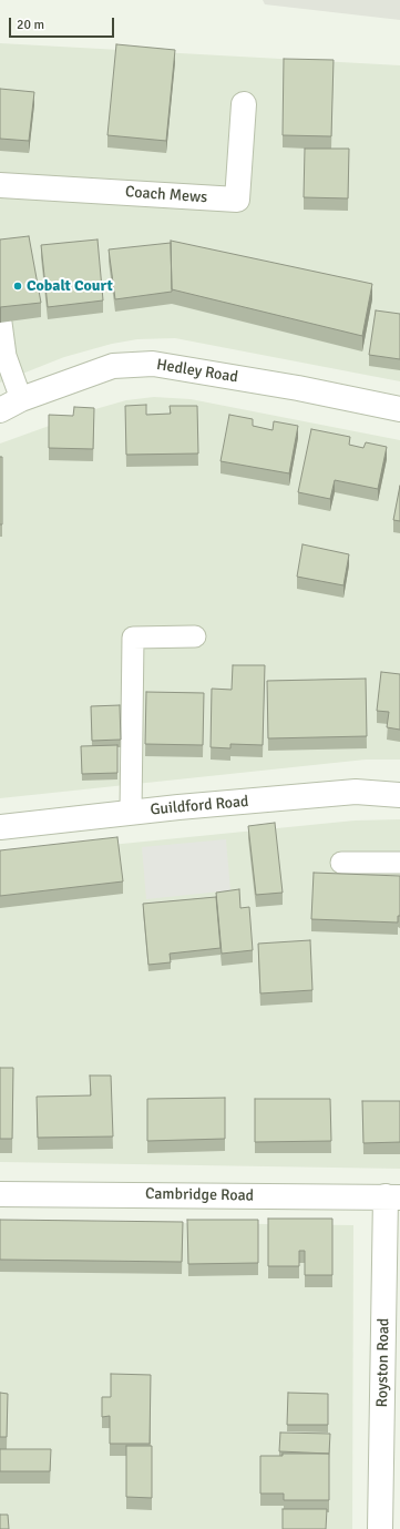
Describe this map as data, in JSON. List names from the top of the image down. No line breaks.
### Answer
{"streets":{"street":["Coach Mews","Hedley Road","Guildford Road","Cambridge Road","Royston Road"]},"crossings":[["Cambridge Road","Royston Road"]],"places":["Cobalt Court"],"scale_bar":"20 m"}
